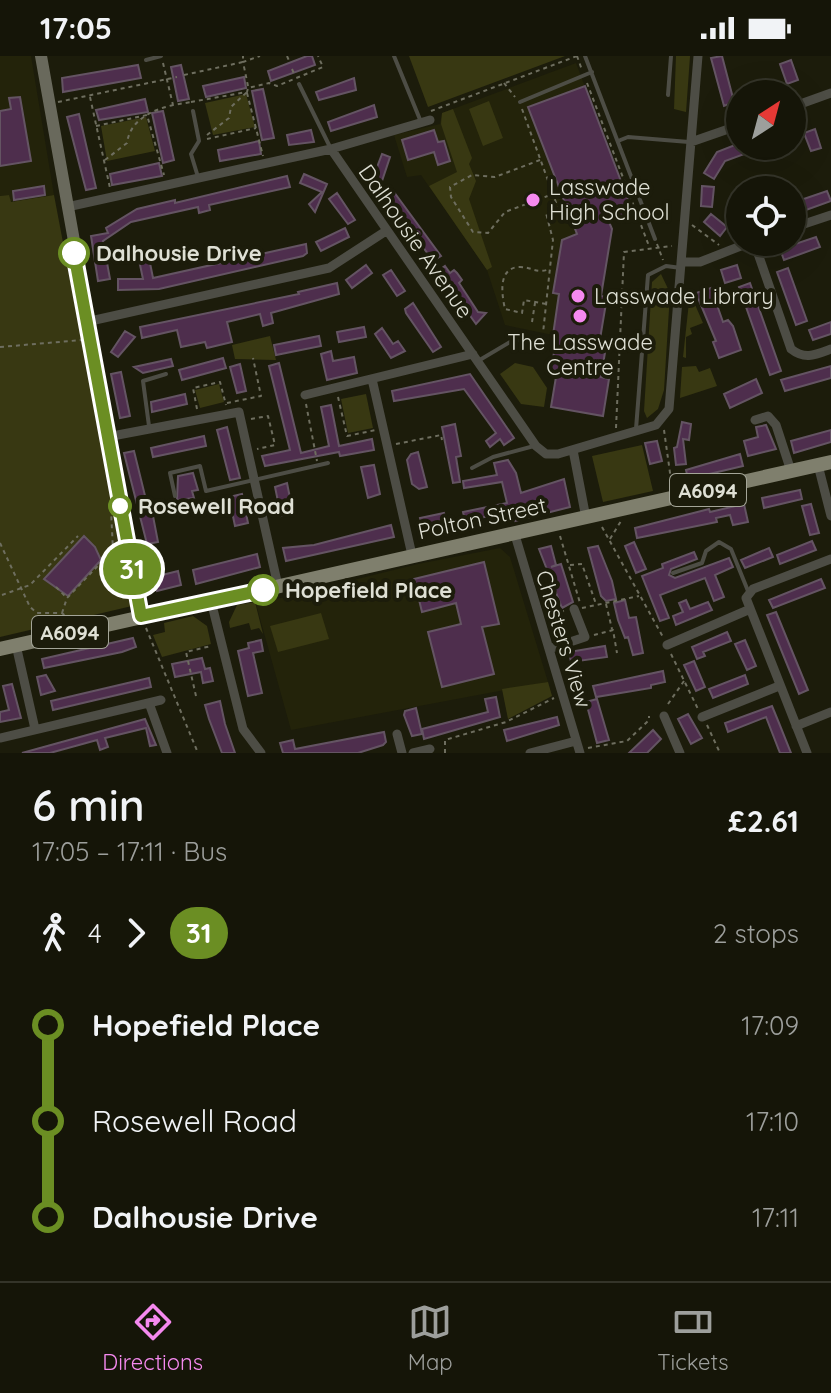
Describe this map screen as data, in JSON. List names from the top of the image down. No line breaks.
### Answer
{"streets":{"main road":["A6094","Polton Street"],"street":["Dalhousie Avenue","Chesters View"]},"crossings":[["A6094","Polton Street"],["Polton Street","Chesters View"]],"places":["Lasswade High School","Dalhousie Drive","Lasswade Library","The Lasswade Centre","Rosewell Road","Hopefield Place"],"lines":["bus line 31"],"north":"top right","page":{"status":"17:05","on_map":"31","heading":["6 min","17:05 – 17:11 · Bus","£2.61"],"legs":["4","31","2 stops"],"list":[{"name":"Hopefield Place","value":"17:09"},{"name":"Rosewell Road","value":"17:10"},{"name":"Dalhousie Drive","value":"17:11"}],"tabs":["Directions","Map","Tickets"]}}
